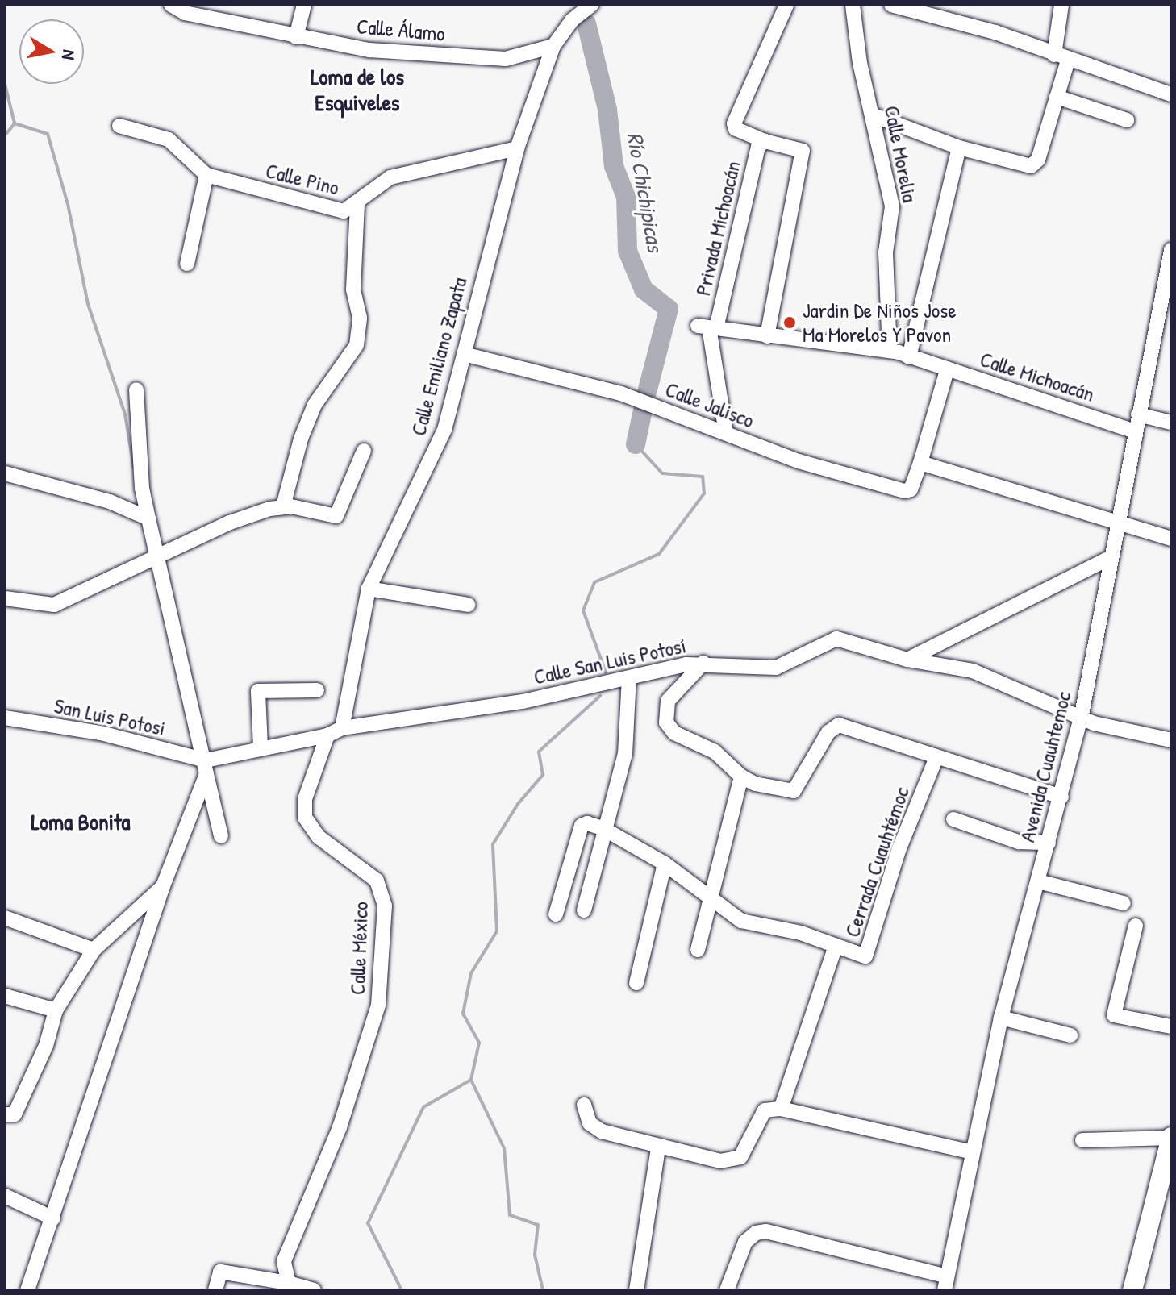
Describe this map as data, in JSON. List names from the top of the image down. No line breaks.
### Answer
{"streets":{"street":["Calle Álamo","Calle Morelia","Calle Pino","Privada Michoacán","Calle Emiliano Zapata","Calle Michoacán","Calle Jalisco","Calle San Luis Potosí","San Luis Potosi","Avenida Cuauhtemoc","Cerrada Cuauhtémoc","Calle México"]},"crossings":[["Calle Álamo","Calle Emiliano Zapata"],["Calle Morelia","Calle Michoacán"],["Calle Pino","Calle Emiliano Zapata"],["Privada Michoacán","Calle Michoacán"],["Calle Emiliano Zapata","Calle Jalisco"],["Calle Emiliano Zapata","Calle San Luis Potosí"],["Calle Michoacán","Calle Jalisco"],["Calle Michoacán","Avenida Cuauhtemoc"],["Calle San Luis Potosí","San Luis Potosi"],["Calle San Luis Potosí","Avenida Cuauhtemoc"],["Calle San Luis Potosí","Calle México"]],"districts":["Loma de los Esquiveles","Loma Bonita"],"water":["Río Chichipicas"],"places":["Jardin De Niños Jose Ma Morelos Y Pavon"],"north":"right"}
